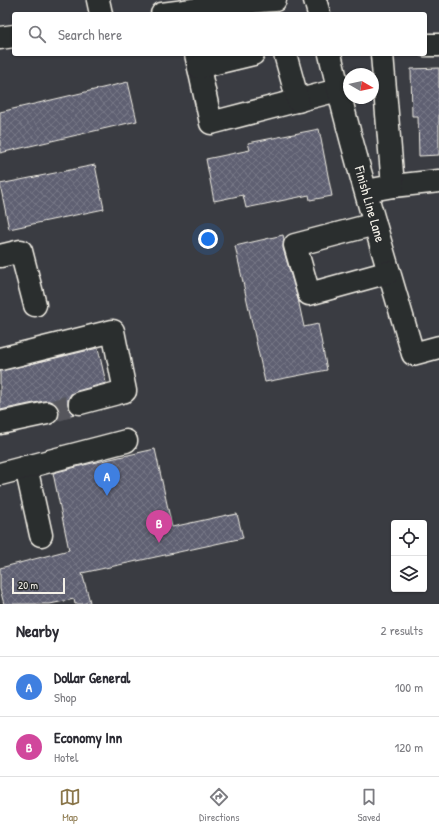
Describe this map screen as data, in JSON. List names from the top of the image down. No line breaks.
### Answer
{"streets":{"street":["Finish Line Lane"]},"scale_bar":"20 m","north":"right","page":{"search":"Search here","pins":["A","B"],"scale":"20 m","heading":["Nearby","2 results"],"list":[{"mark":"A","name":"Dollar General","note":"Shop","value":"100 m"},{"mark":"B","name":"Economy Inn","note":"Hotel","value":"120 m"}],"nav":["Map","Directions","Saved"]}}
